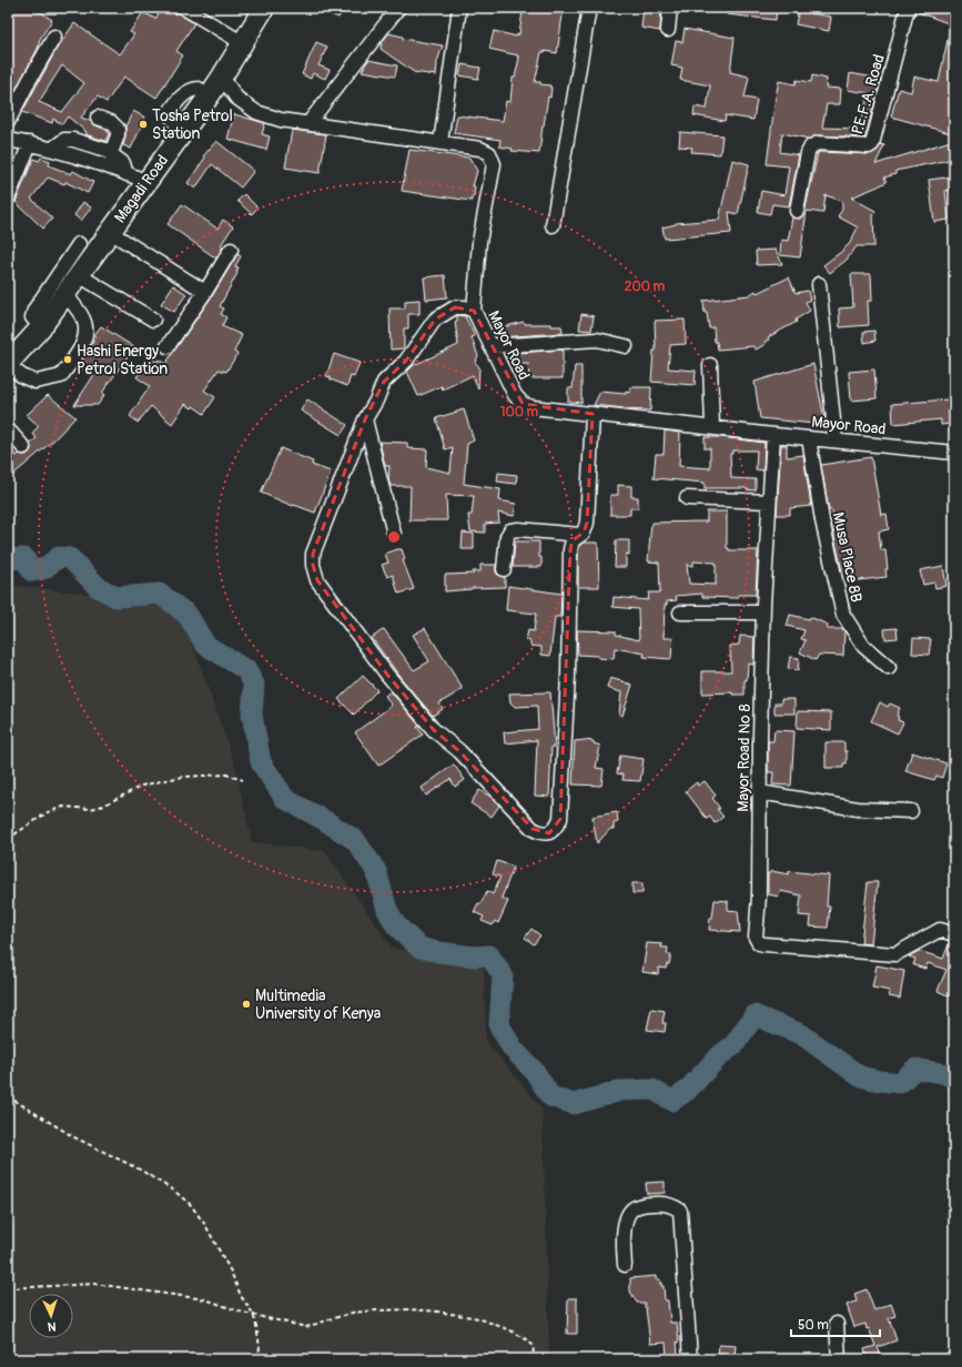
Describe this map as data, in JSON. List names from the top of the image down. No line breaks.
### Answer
{"streets":{"highway":["Magadi Road"],"street":["P.E.F.A. Road","Mayor Road","Musa Place 8B","Mayor Road No 8"]},"crossings":[["Magadi Road","Mayor Road"],["Mayor Road","Musa Place 8B"],["Mayor Road","Mayor Road No 8"]],"places":["Tosha Petrol Station","Hashi Energy Petrol Station","Multimedia University of Kenya"],"scale_bar":"50 m","north":"bottom","rings":["200 m","100 m"]}
